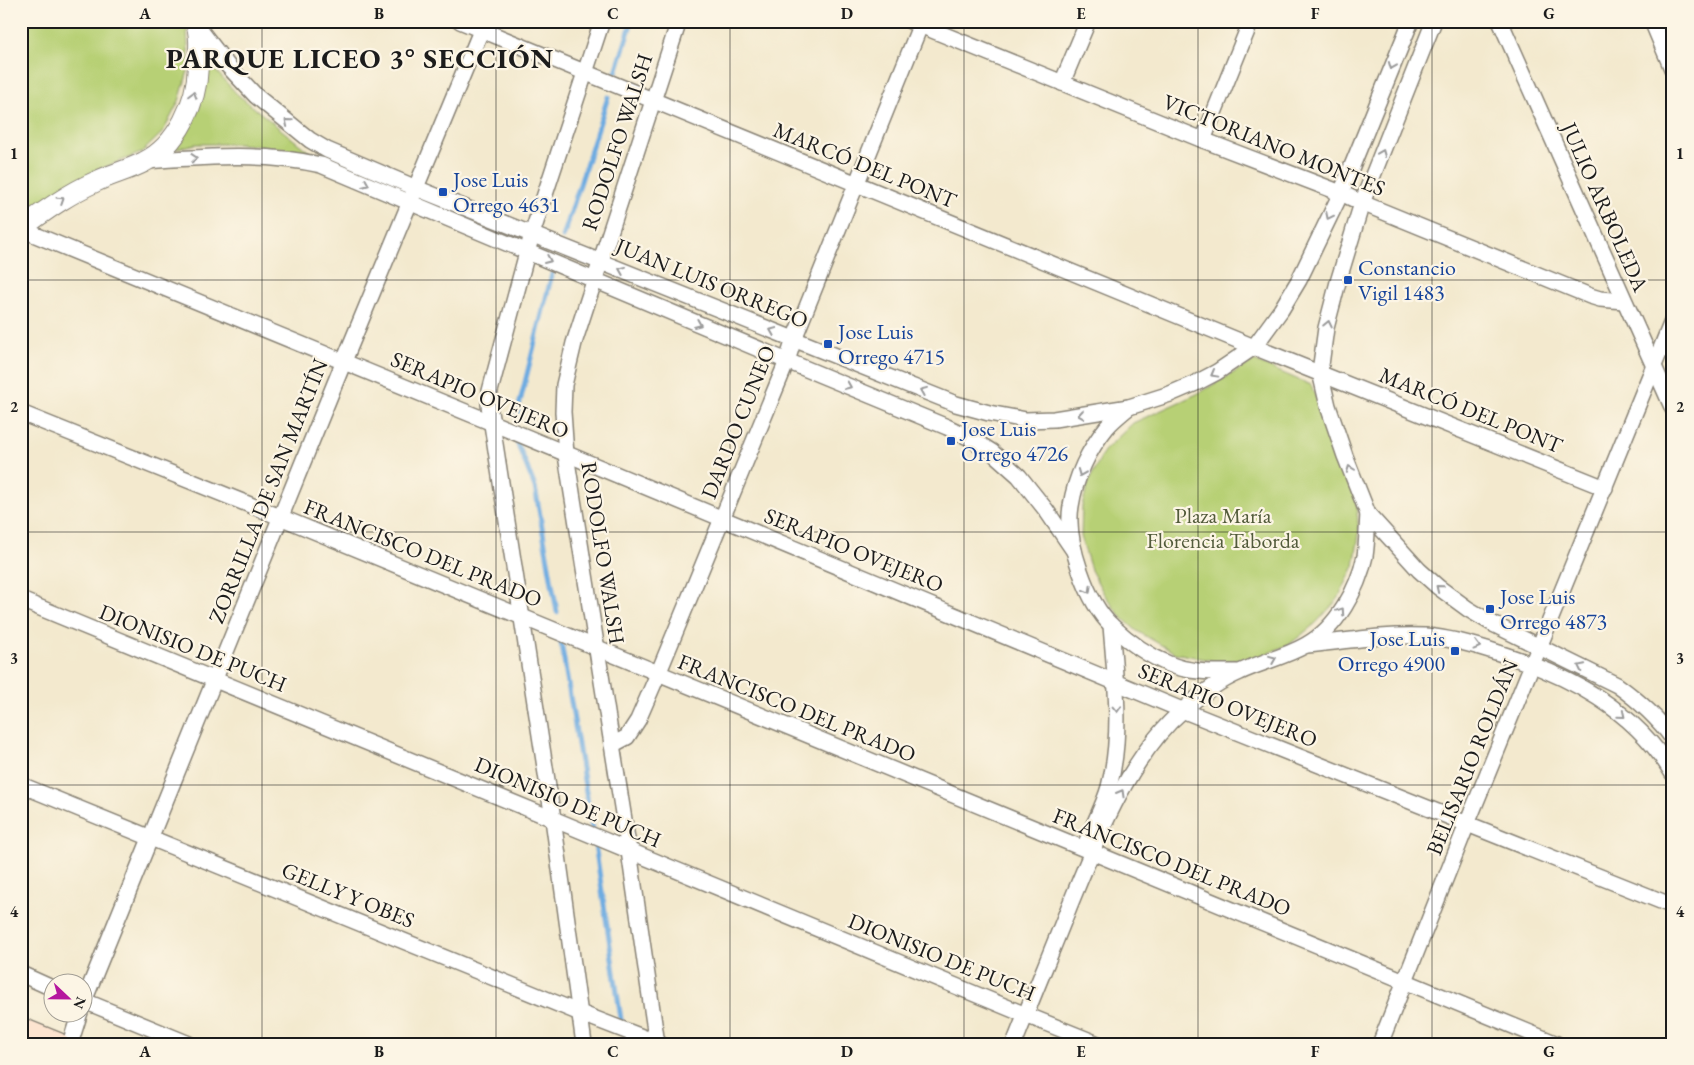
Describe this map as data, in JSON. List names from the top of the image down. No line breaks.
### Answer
{"streets":{"street":["RODOLFO WALSH","VICTORIANO MONTES","MARCÓ DEL PONT","JULIO ARBOLEDA","JUAN LUIS ORREGO","SERAPIO OVEJERO","DARDO CUNEO","ZORRILLA DE SAN MARTÍN","FRANCISCO DEL PRADO","DIONISIO DE PUCH","BELISARIO ROLDÁN","GELLY Y OBES"]},"crossings":[["RODOLFO WALSH","MARCÓ DEL PONT"],["RODOLFO WALSH","JUAN LUIS ORREGO"],["RODOLFO WALSH","SERAPIO OVEJERO"],["RODOLFO WALSH","DARDO CUNEO"],["RODOLFO WALSH","FRANCISCO DEL PRADO"],["RODOLFO WALSH","DIONISIO DE PUCH"],["RODOLFO WALSH","GELLY Y OBES"],["VICTORIANO MONTES","JULIO ARBOLEDA"],["VICTORIANO MONTES","JUAN LUIS ORREGO"],["VICTORIANO MONTES","DARDO CUNEO"],["MARCÓ DEL PONT","JUAN LUIS ORREGO"],["MARCÓ DEL PONT","DARDO CUNEO"],["MARCÓ DEL PONT","ZORRILLA DE SAN MARTÍN"],["MARCÓ DEL PONT","BELISARIO ROLDÁN"],["JULIO ARBOLEDA","BELISARIO ROLDÁN"],["JUAN LUIS ORREGO","DARDO CUNEO"],["JUAN LUIS ORREGO","ZORRILLA DE SAN MARTÍN"],["SERAPIO OVEJERO","DARDO CUNEO"],["SERAPIO OVEJERO","ZORRILLA DE SAN MARTÍN"],["SERAPIO OVEJERO","BELISARIO ROLDÁN"],["DARDO CUNEO","FRANCISCO DEL PRADO"],["ZORRILLA DE SAN MARTÍN","FRANCISCO DEL PRADO"],["ZORRILLA DE SAN MARTÍN","DIONISIO DE PUCH"],["ZORRILLA DE SAN MARTÍN","GELLY Y OBES"],["FRANCISCO DEL PRADO","BELISARIO ROLDÁN"]],"districts":["PARQUE LICEO 3° SECCIÓN"],"parks":["Plaza María Florencia Taborda"],"places":{"transit":["Jose Luis Orrego 4631","Constancio Vigil 1483","Jose Luis Orrego 4715","Jose Luis Orrego 4726","Jose Luis Orrego 4873","Jose Luis Orrego 4900"]},"north":"right","grid":{"columns":["A","B","C","D","E","F","G"],"rows":["1","2","3","4"]}}
